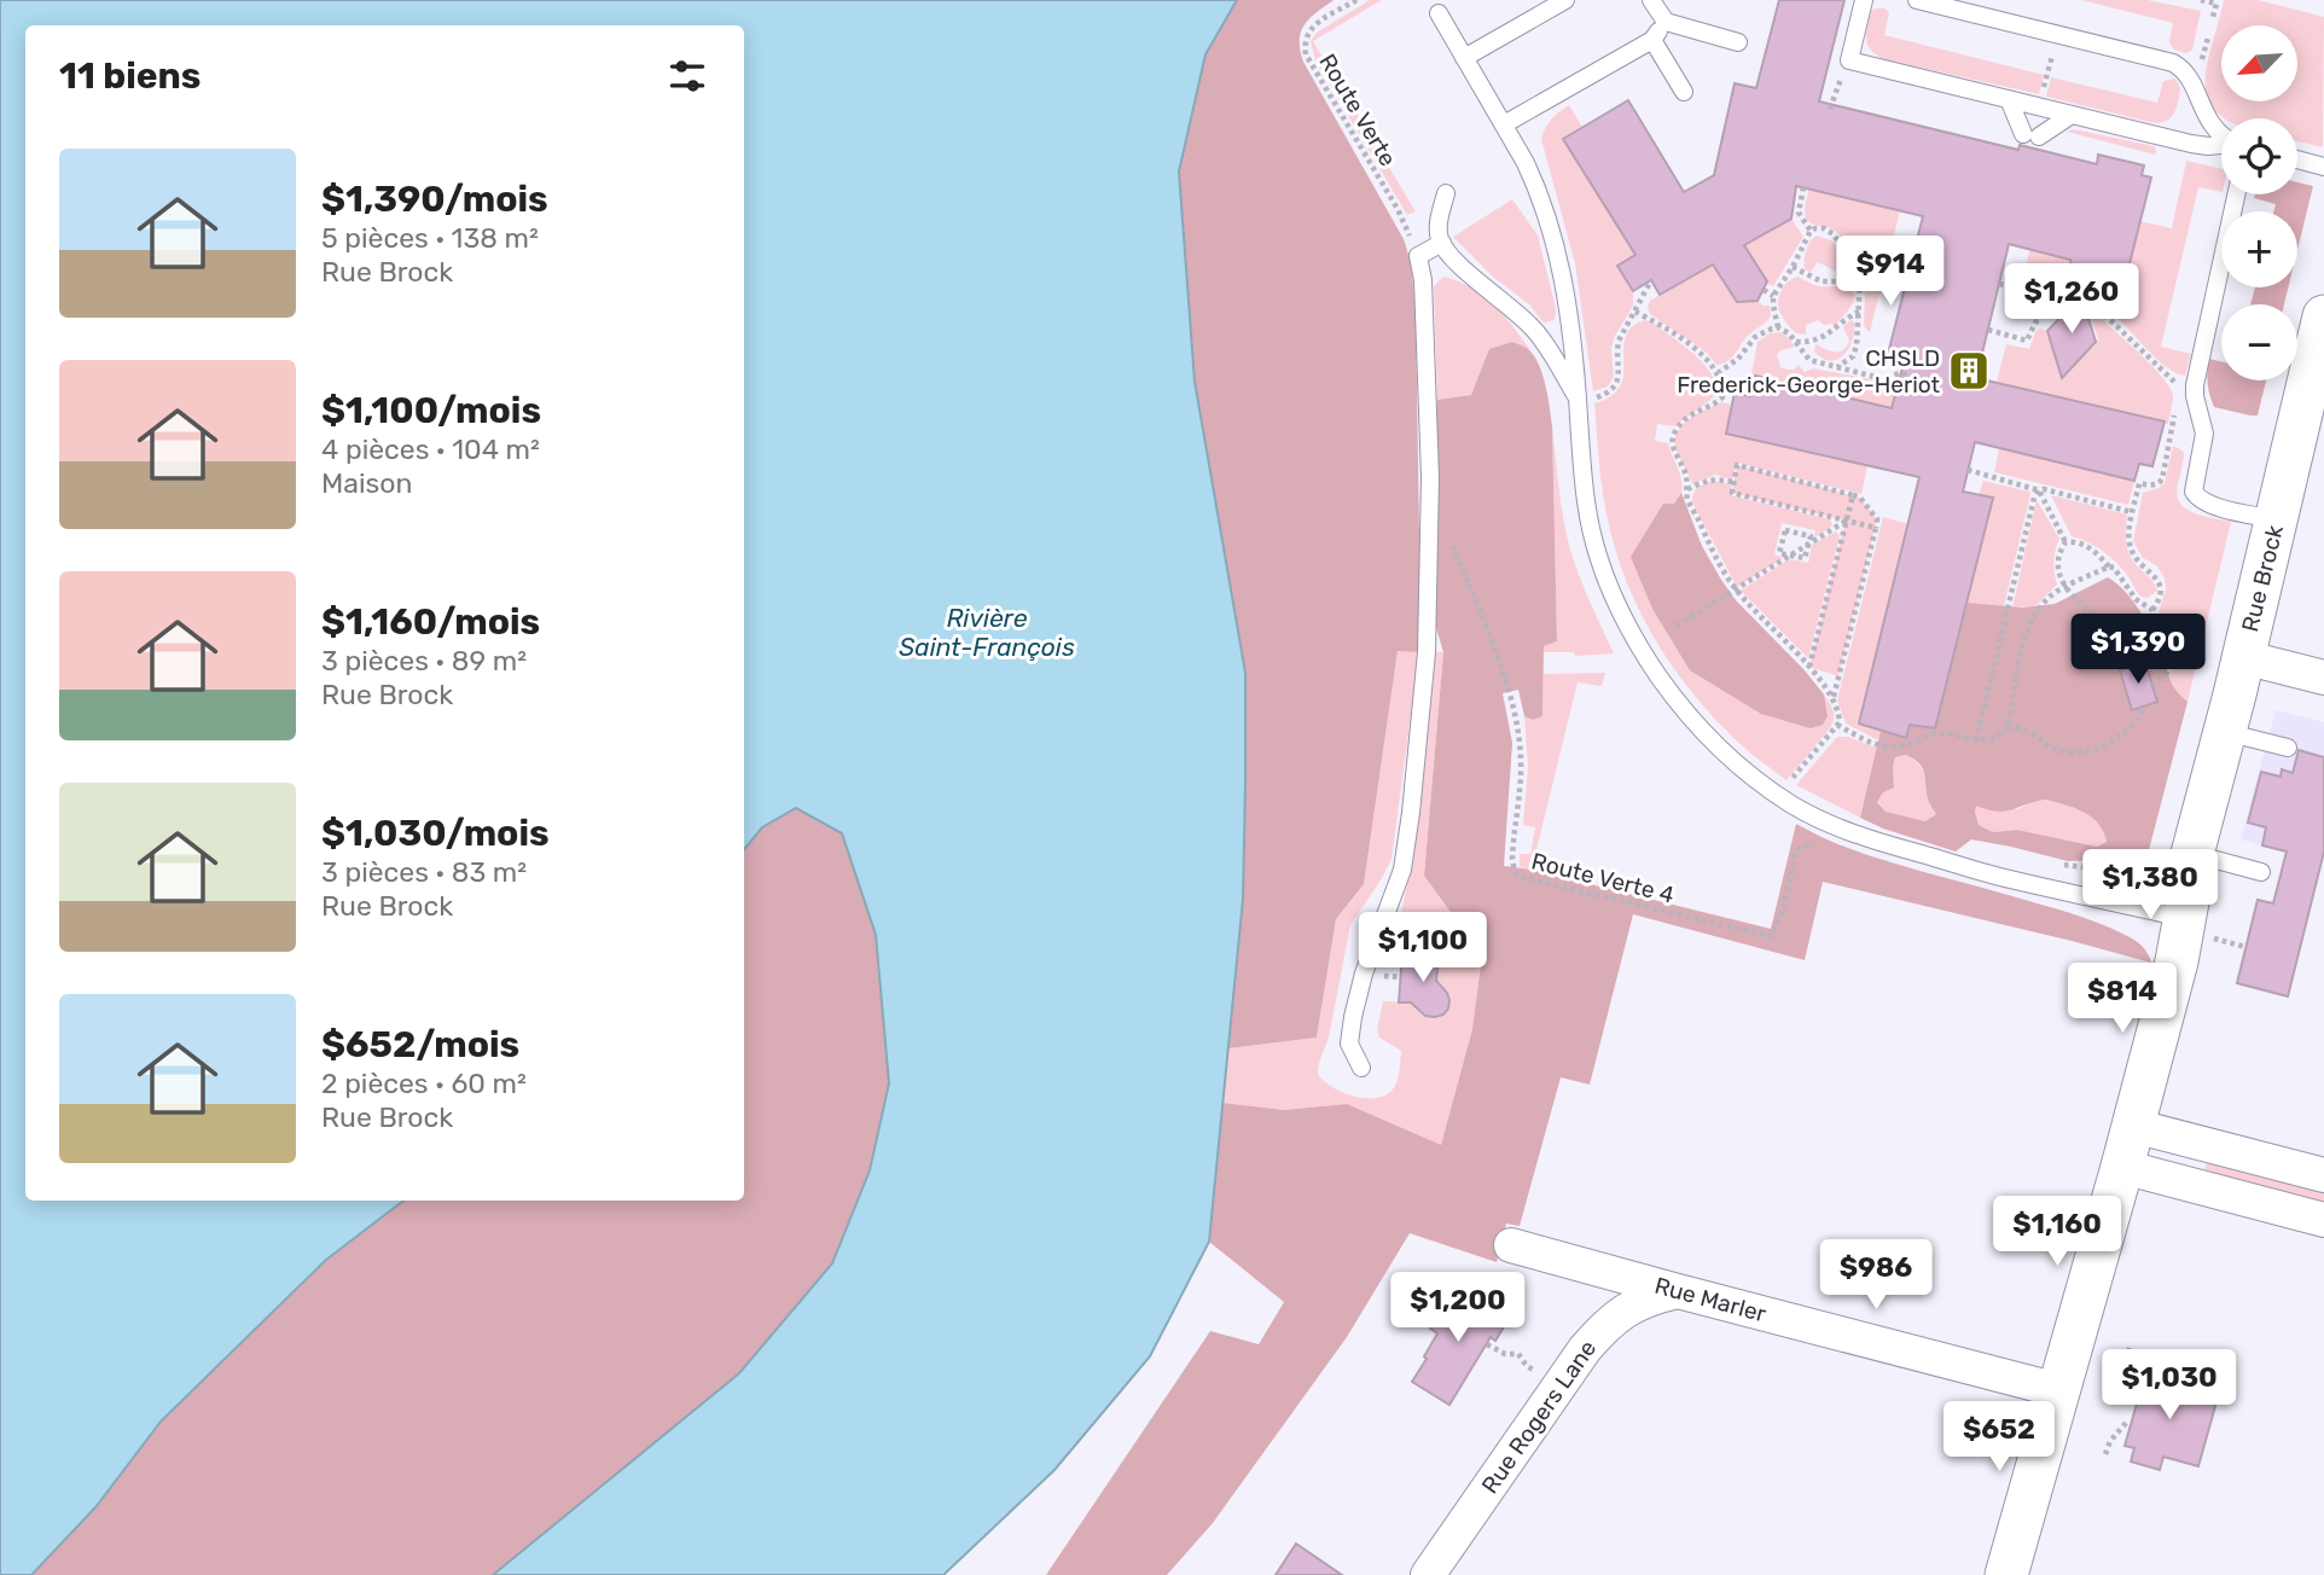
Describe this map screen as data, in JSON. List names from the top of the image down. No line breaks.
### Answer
{"streets":{"street":["Rue Brock","Rue Marler","Rue Rogers Lane"],"path":["Route Verte","Route Verte 4"]},"crossings":[["Rue Brock","Rue Marler"],["Rue Marler","Rue Rogers Lane"]],"water":["Rivière Saint-François"],"places":{"building":["CHSLD Frederick-George-Heriot"]},"north":"bottom left","page":{"map_buttons":["+","−"],"heading":"11 biens","list":[{"name":"$1,390/mois","note":"5 pièces · 138 m² · Rue Brock"},{"name":"$1,100/mois","note":"4 pièces · 104 m² · Maison"},{"name":"$1,160/mois","note":"3 pièces · 89 m² · Rue Brock"},{"name":"$1,030/mois","note":"3 pièces · 83 m² · Rue Brock"},{"name":"$652/mois","note":"2 pièces · 60 m² · Rue Brock"}],"price":["$914","$1,260","$1,390","$1,380","$1,100","$814","$1,160","$986","$1,200","$1,030","$652"]}}
